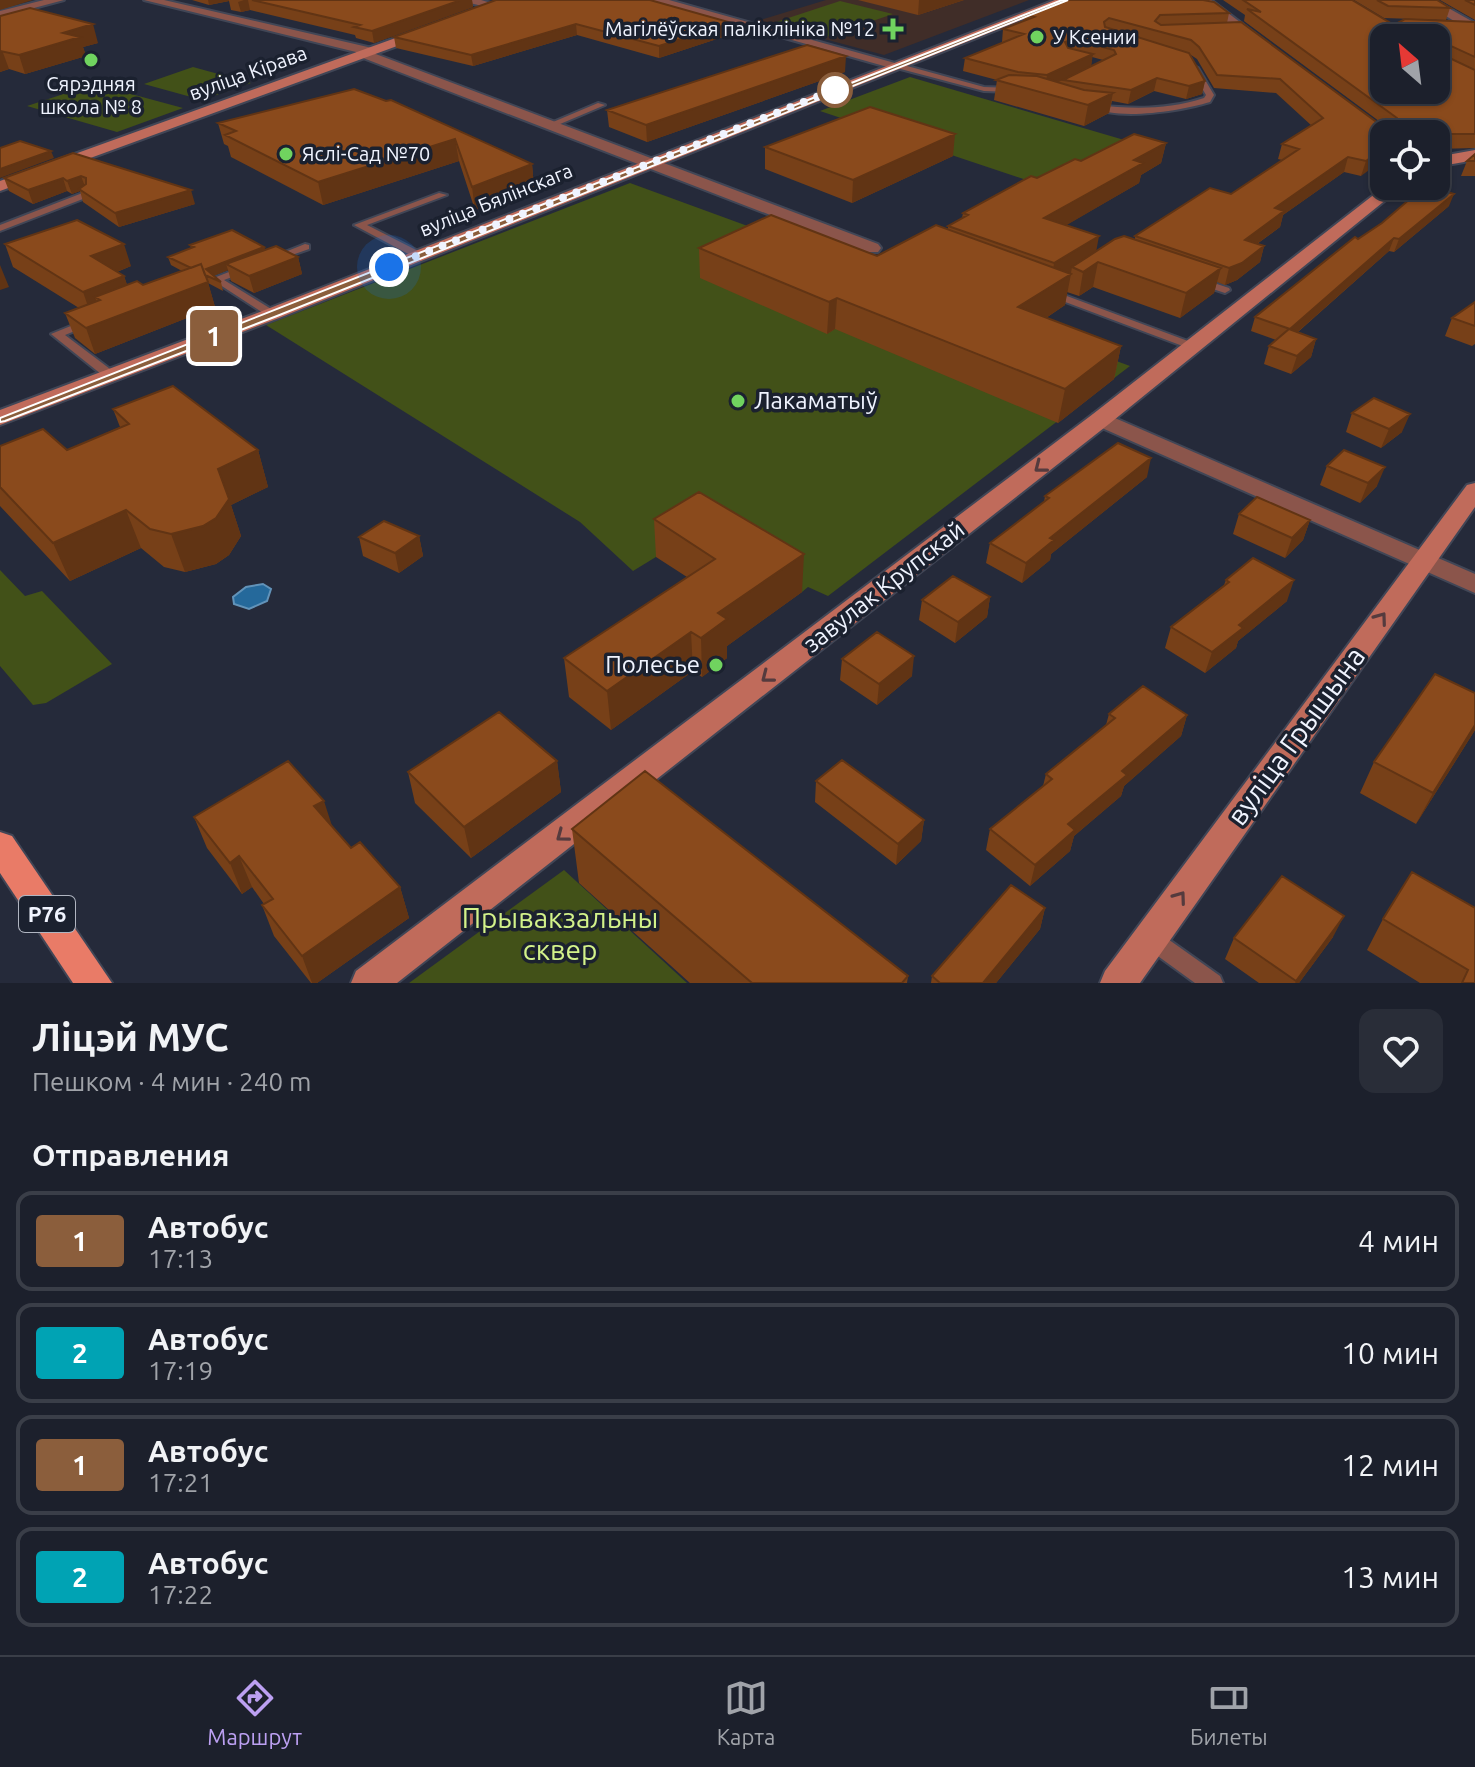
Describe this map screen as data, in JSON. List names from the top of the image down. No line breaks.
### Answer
{"streets":{"main road":["вуліца Кірава","вуліца Бялінскага","завулак Крупскай","вуліца Грышына","Р76"]},"crossings":[["вуліца Кірава","вуліца Бялінскага"]],"one_way":["завулак Крупскай","вуліца Грышына"],"parks":["Прывакзальны сквер"],"places":{"health":["Магілёўская паліклініка №12"],"other":["У Ксении","Сярэдняя школа № 8","Яслі-Сад №70","Лакаматыў","Полесье"]},"lines":["bus line 1"],"north":"top left","page":{"on_map":"1","heading":[["Ліцэй МУС","Пешком · 4 мин · 240 m"],"Отправления"],"list":[{"mark":"1","name":"Автобус","note":"17:13","value":"4 мин"},{"mark":"2","name":"Автобус","note":"17:19","value":"10 мин"},{"mark":"1","name":"Автобус","note":"17:21","value":"12 мин"},{"mark":"2","name":"Автобус","note":"17:22","value":"13 мин"}],"tabs":["Маршрут","Карта","Билеты"]}}
